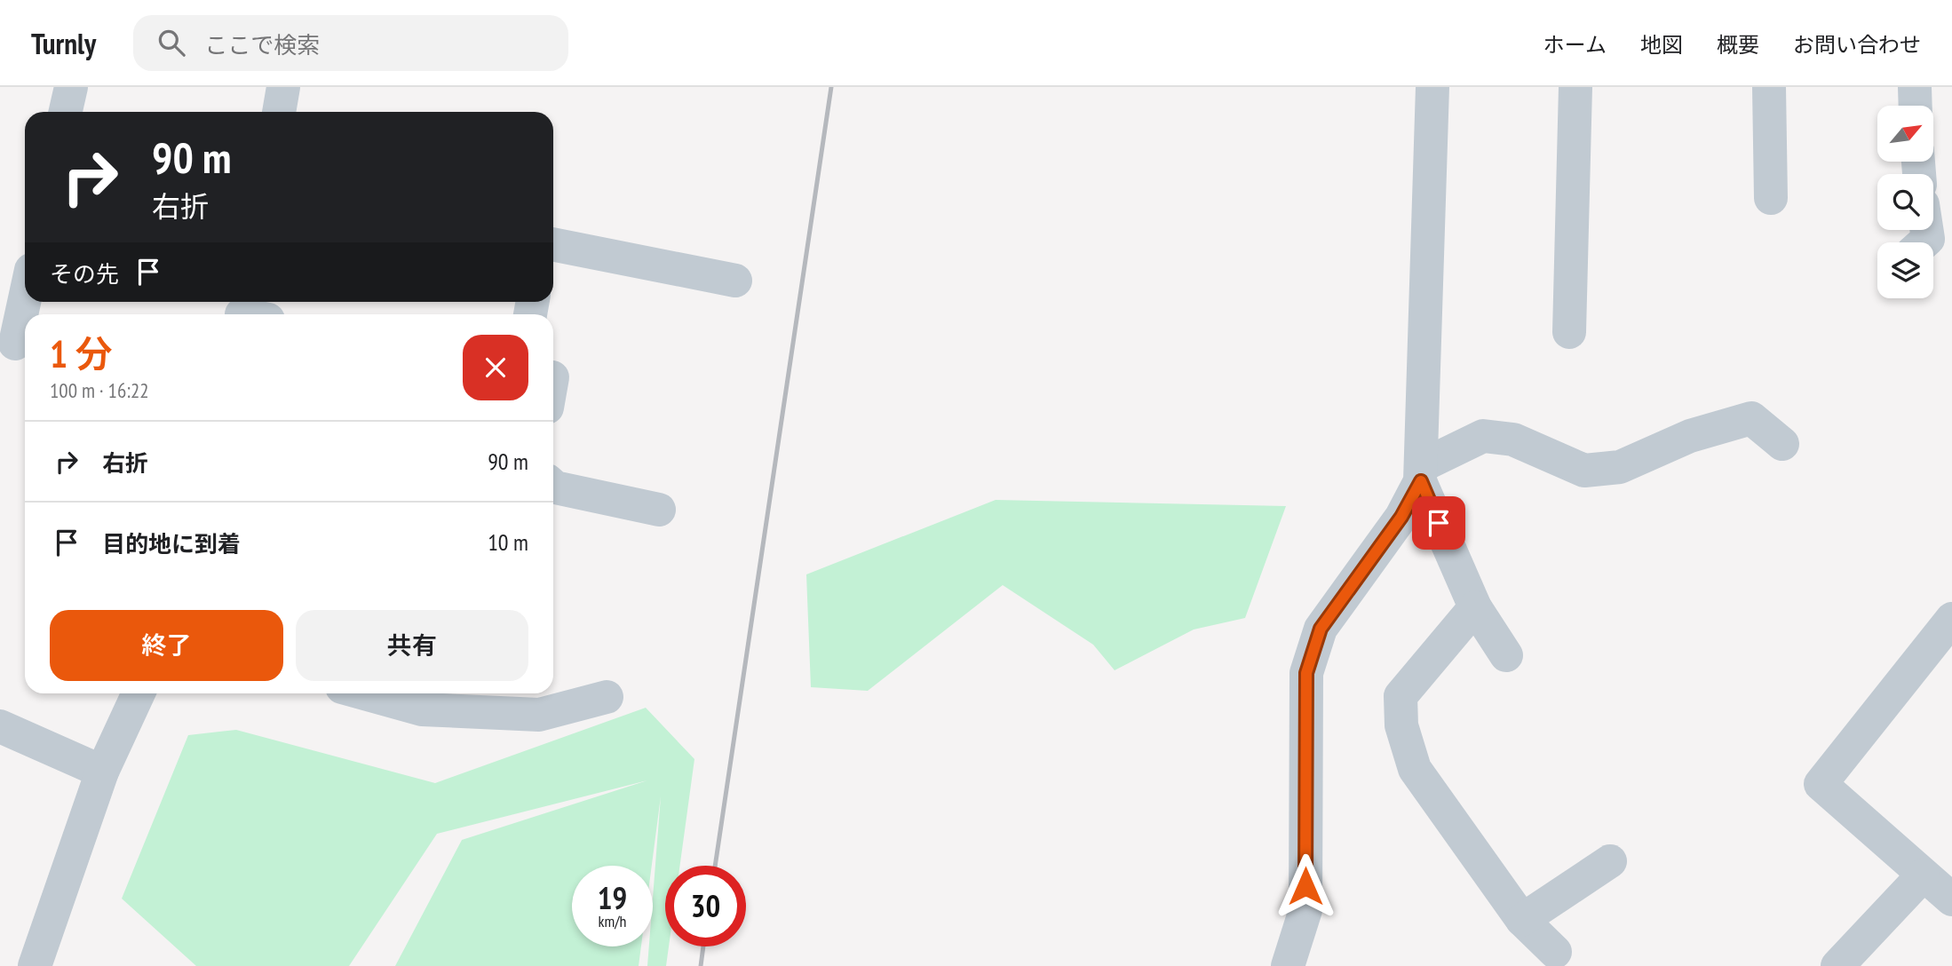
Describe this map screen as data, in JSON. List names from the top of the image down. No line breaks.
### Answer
{"north":"top right","page":{"header":"Turnly","search":"ここで検索","nav":["ホーム","地図","概要","お問い合わせ"],"turn":["90 m","右折"],"then":"その先","heading":["1 分","100 m · 16:22"],"list":[{"name":"右折","value":"90 m"},{"name":"目的地に到着","value":"10 m"}],"buttons":["終了","共有"],"speed":"19 km/h","limit":"30"}}
